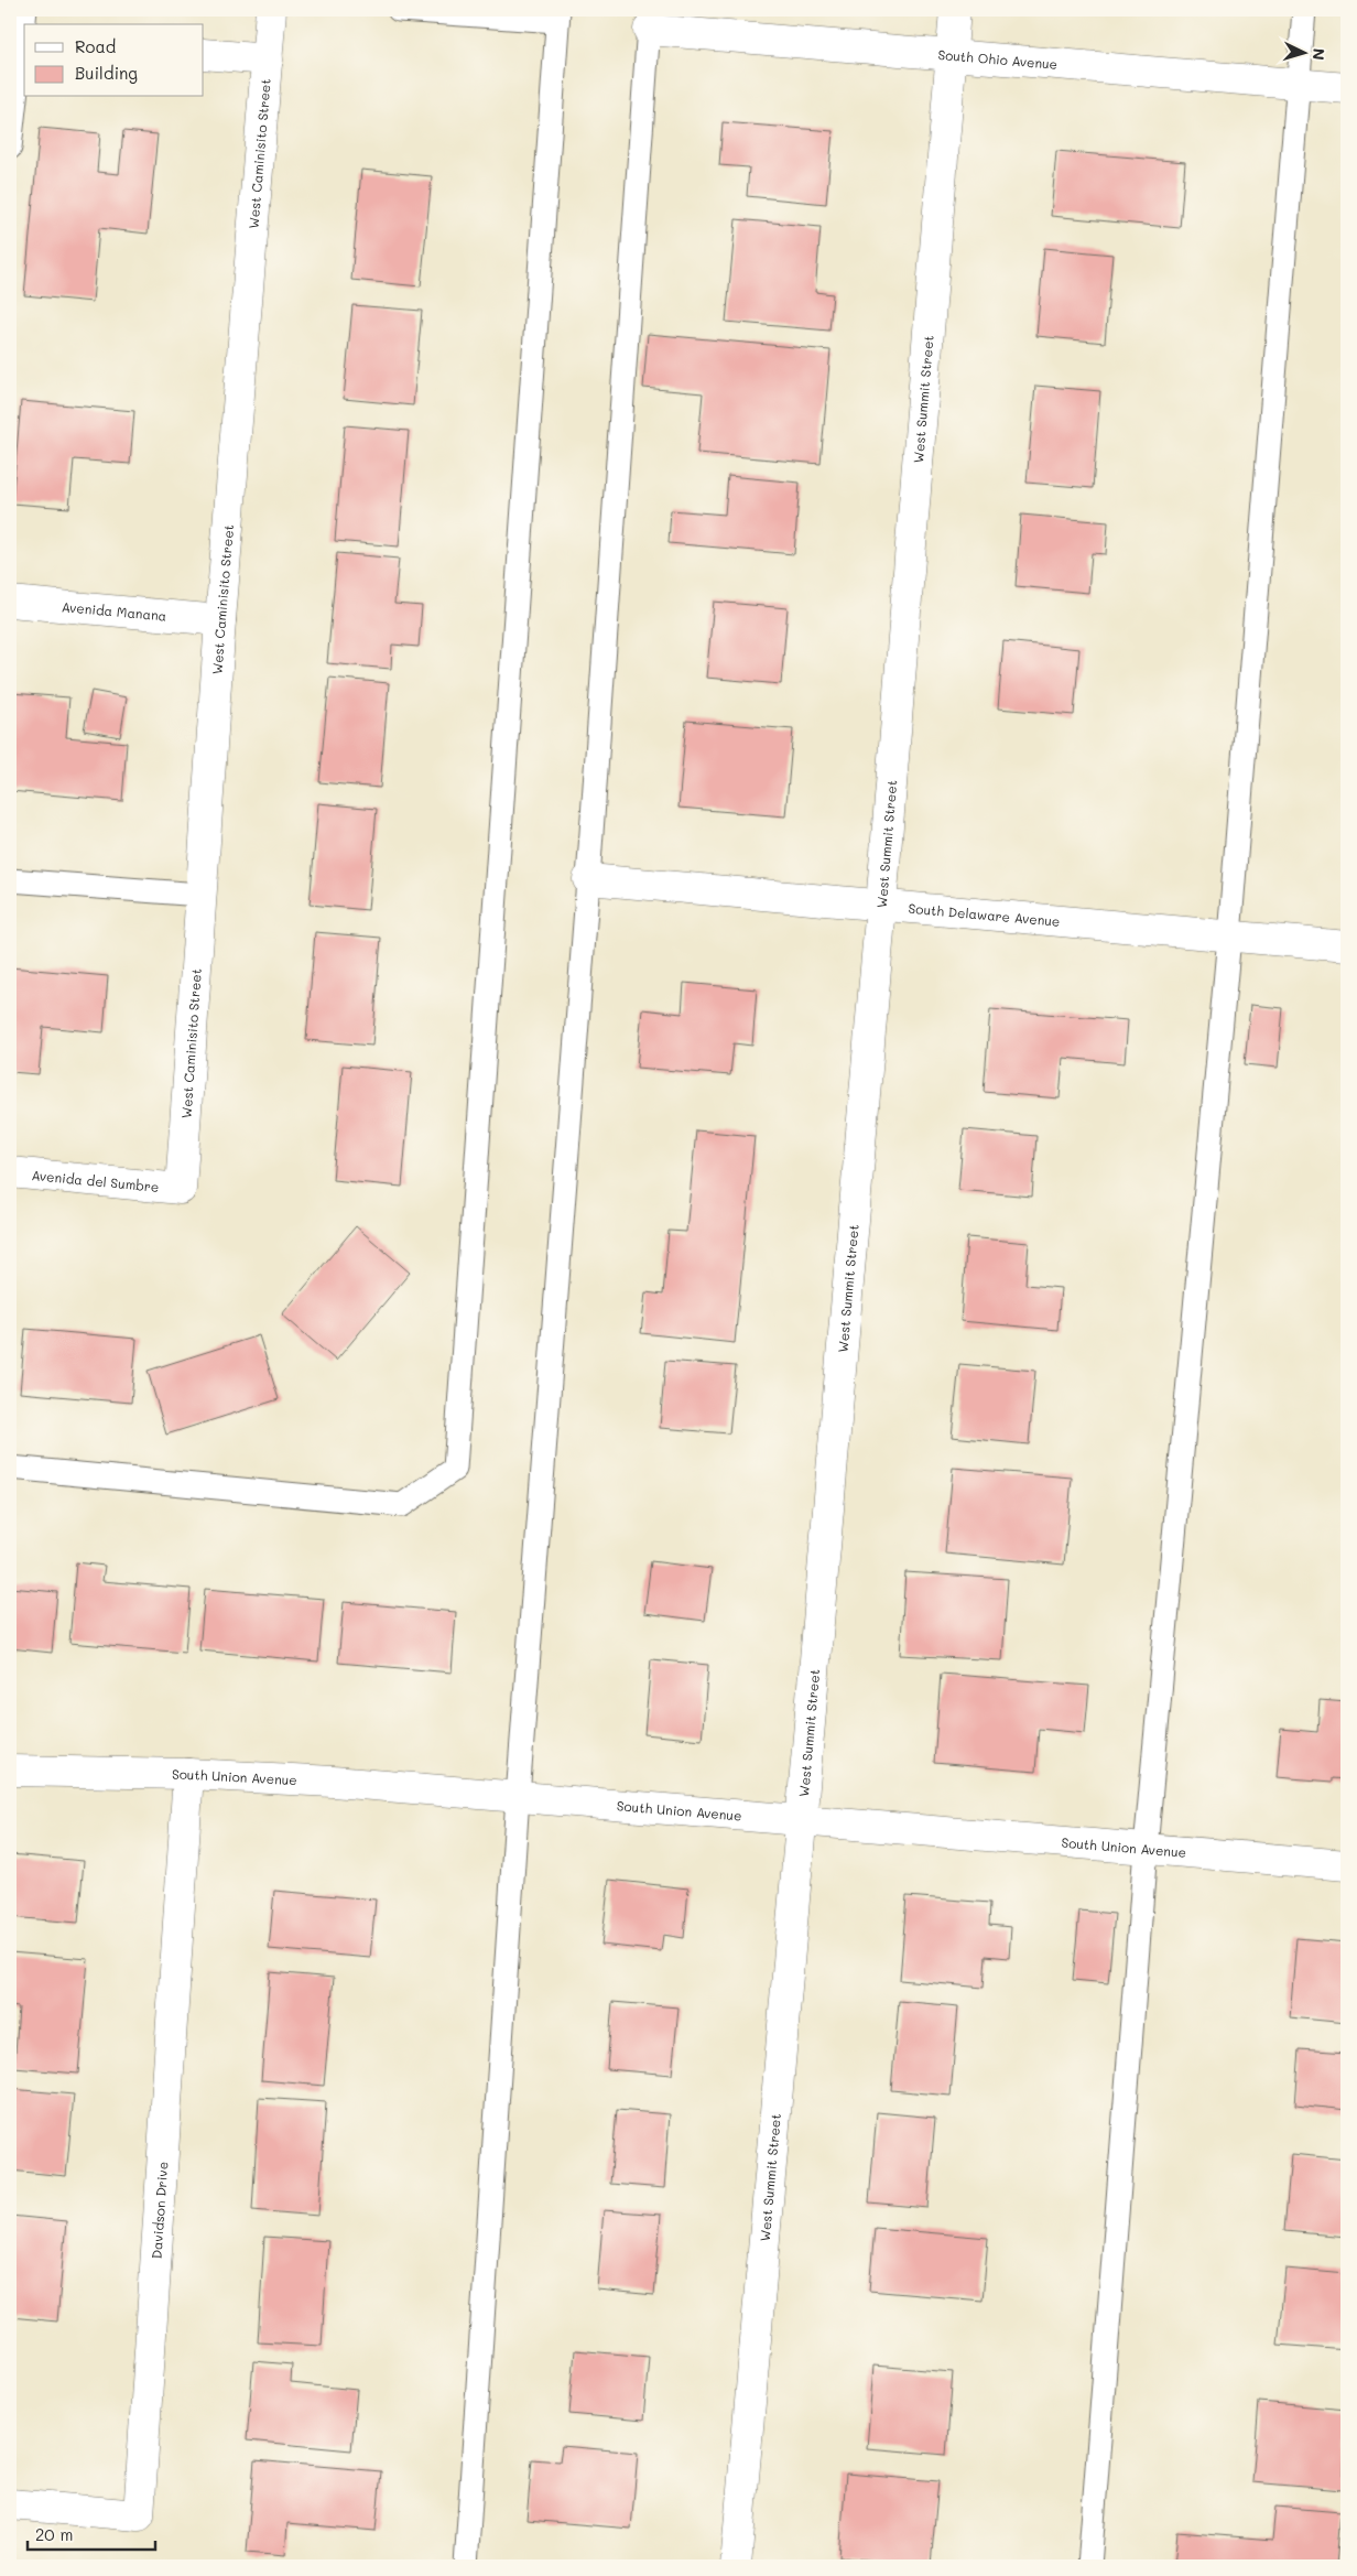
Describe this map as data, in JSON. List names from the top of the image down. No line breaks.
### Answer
{"streets":{"street":["South Ohio Avenue","West Caminisito Street","West Summit Street","Avenida Manana","South Delaware Avenue","Avenida del Sumbre","South Union Avenue","Davidson Drive"]},"crossings":[["South Ohio Avenue","West Summit Street"],["West Caminisito Street","Avenida Manana"],["West Caminisito Street","Avenida del Sumbre"],["West Summit Street","South Delaware Avenue"],["West Summit Street","South Union Avenue"],["South Union Avenue","Davidson Drive"]],"legend":["Road","Building"],"scale_bar":"20 m","north":"right"}
